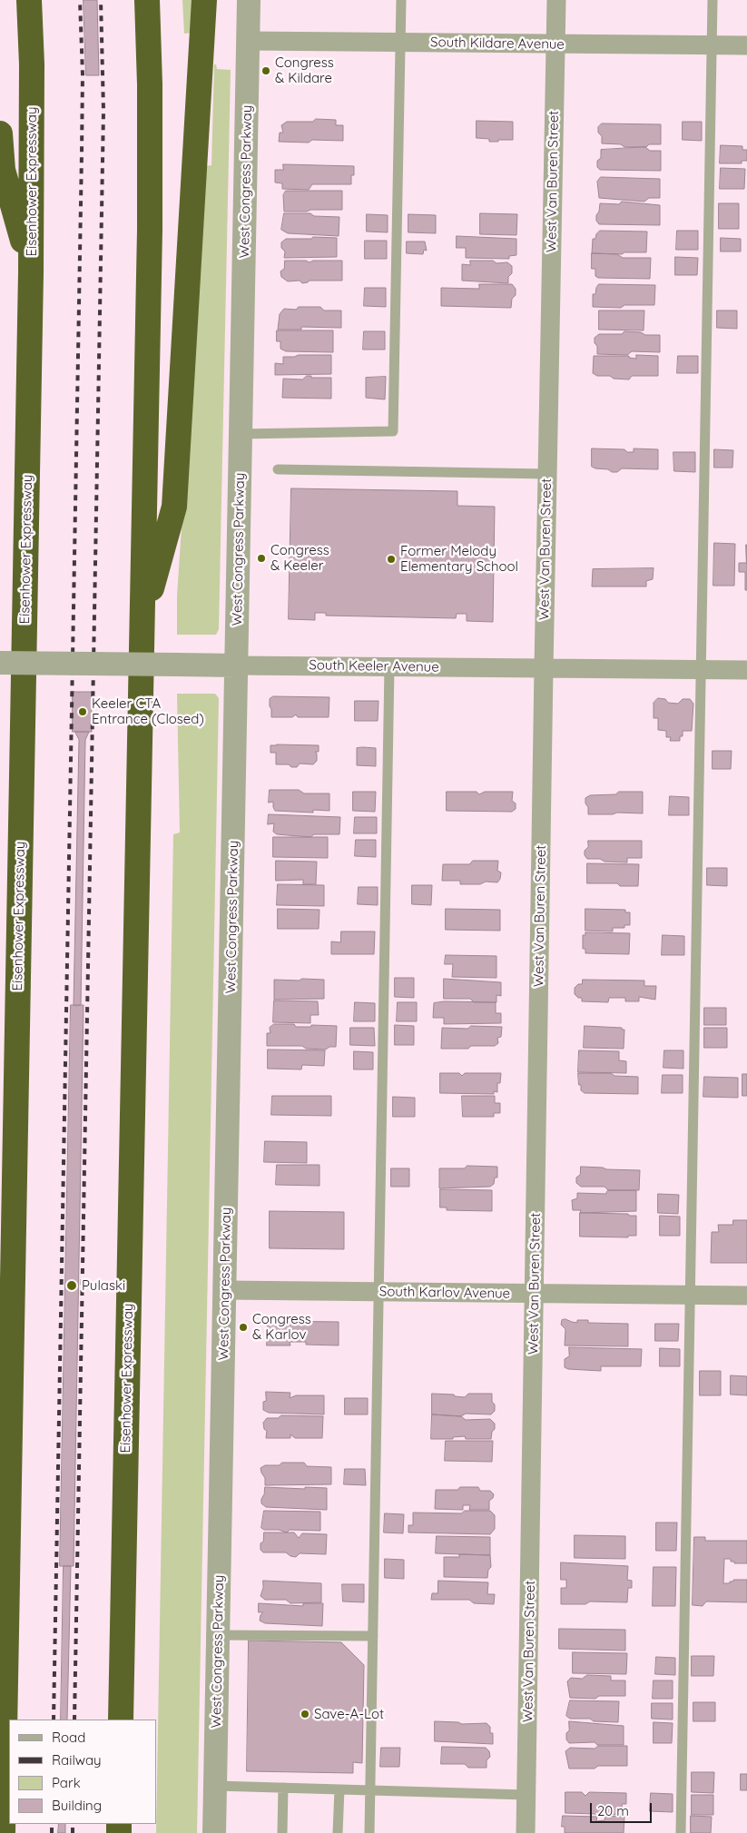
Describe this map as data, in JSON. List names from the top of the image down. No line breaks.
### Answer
{"streets":{"highway":["Eisenhower Expressway"],"street":["South Kildare Avenue","West Congress Parkway","West Van Buren Street","South Keeler Avenue","South Karlov Avenue"]},"crossings":[["South Kildare Avenue","West Congress Parkway"],["South Kildare Avenue","West Van Buren Street"],["West Congress Parkway","South Keeler Avenue"],["West Congress Parkway","South Karlov Avenue"],["West Van Buren Street","South Keeler Avenue"],["West Van Buren Street","South Karlov Avenue"]],"places":["Congress & Kildare","Congress & Keeler","Former Melody Elementary School","Keeler CTA Entrance (Closed)","Pulaski","Congress & Karlov","Save-A-Lot"],"legend":["Road","Railway","Park","Building"],"scale_bar":"20 m"}
